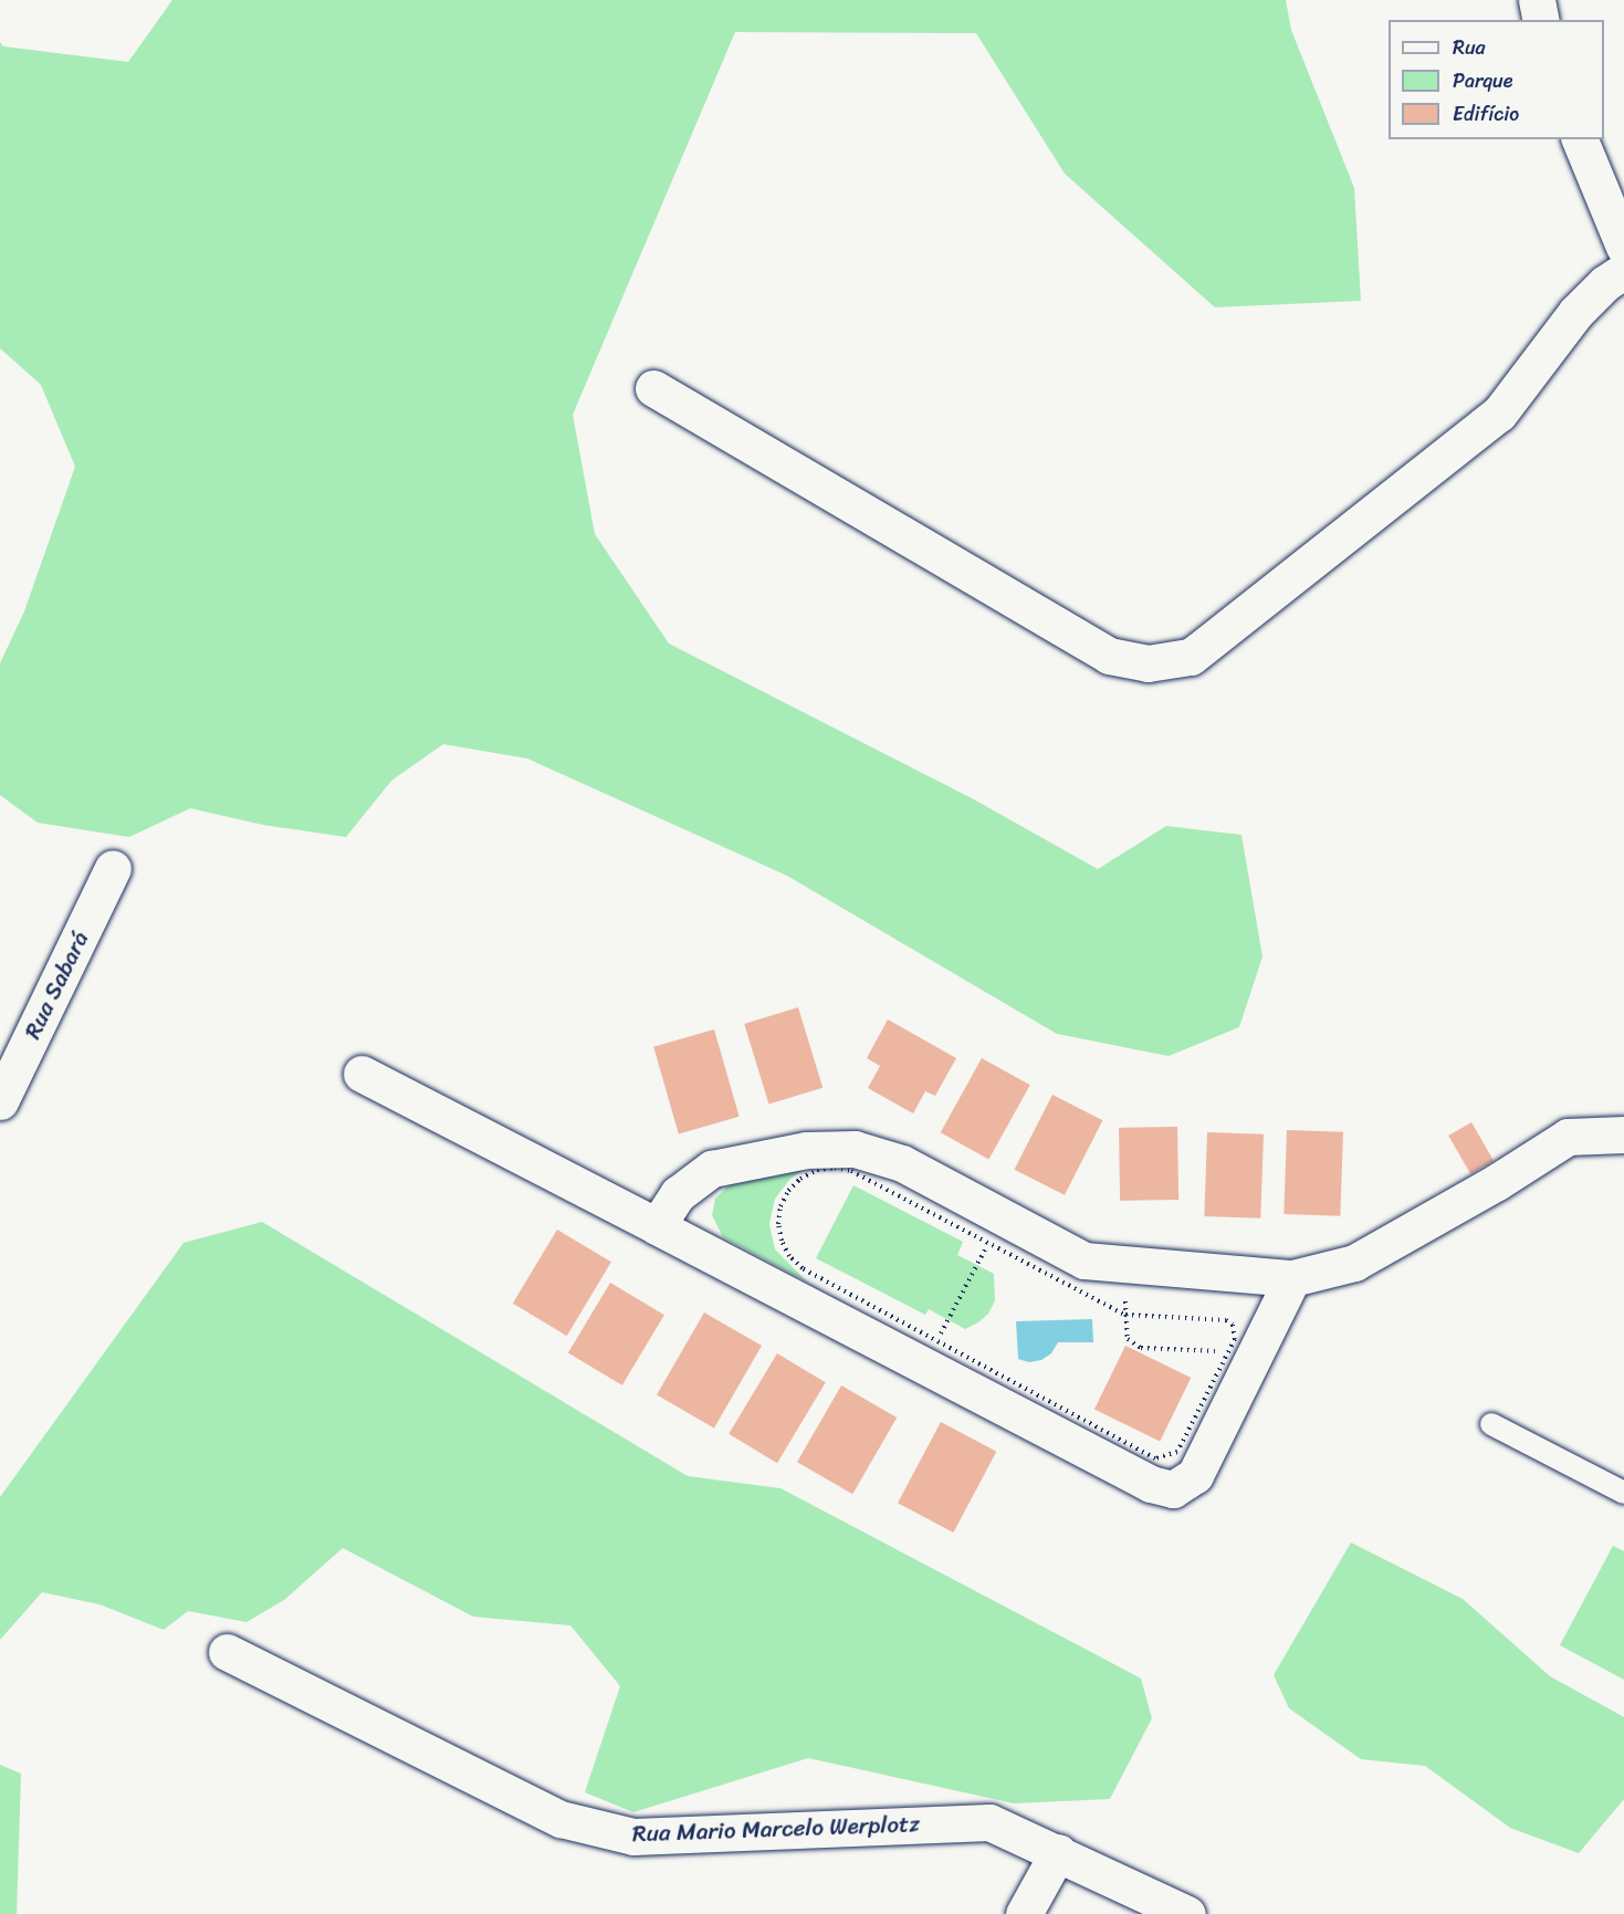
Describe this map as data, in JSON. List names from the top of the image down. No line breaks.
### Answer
{"streets":{"street":["Rua Sabará","Rua Mario Marcelo Werplotz"]},"legend":["Rua","Parque","Edifício"]}
